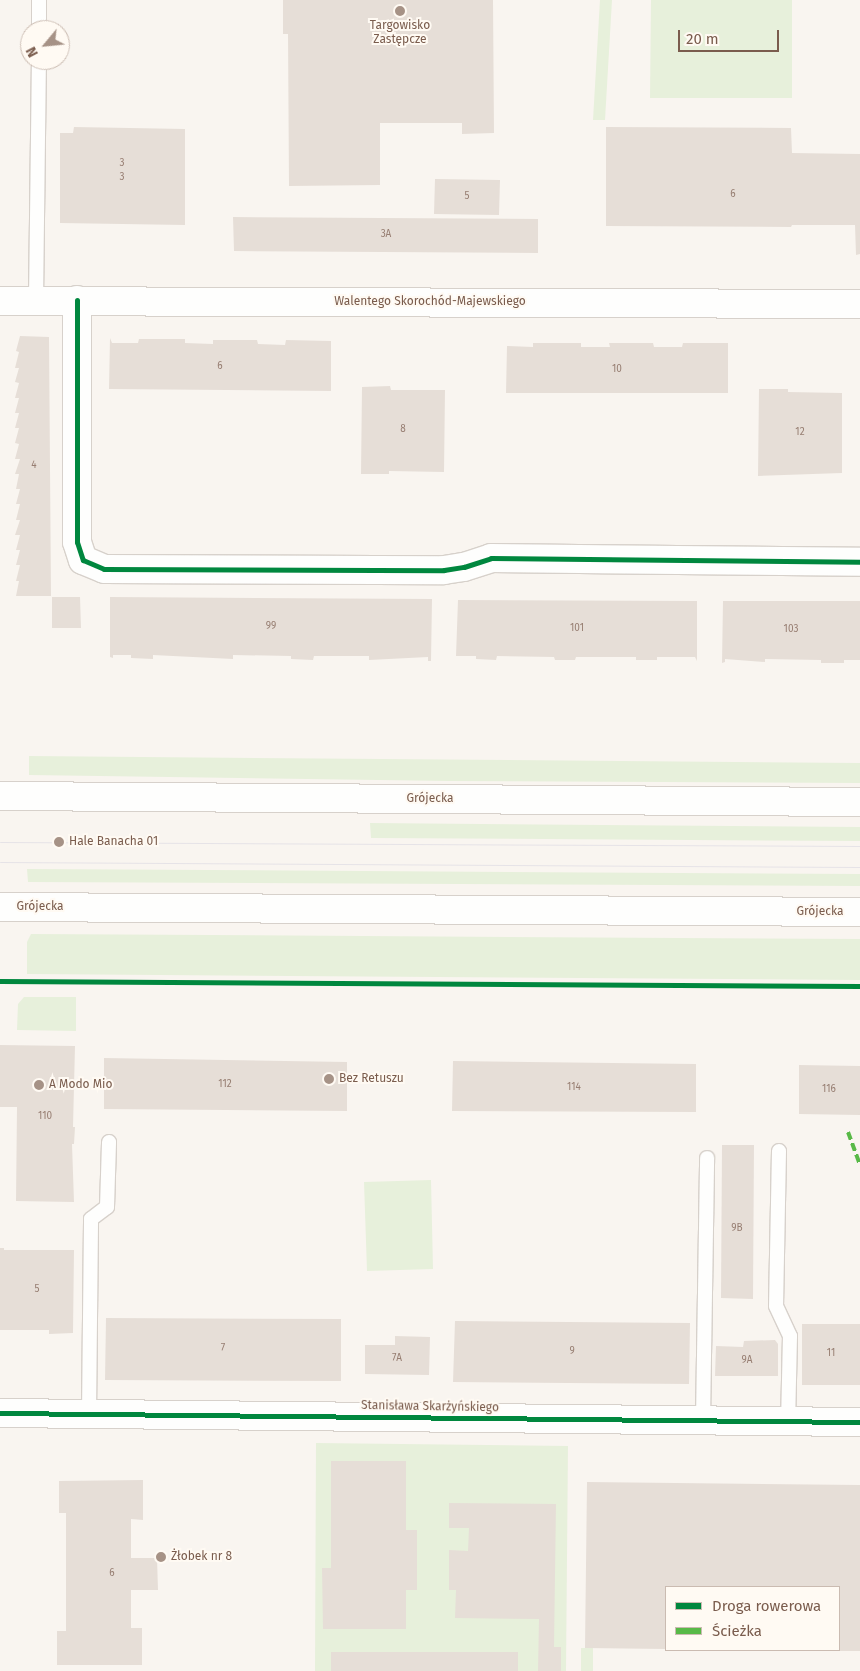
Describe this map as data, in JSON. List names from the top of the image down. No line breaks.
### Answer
{"streets":{"street":["Walentego Skorochód-Majewskiego","Grójecka","Stanisława Skarżyńskiego"]},"places":["Targowisko Zastępcze","Hale Banacha 01","Bez Retuszu","A Modo Mio","Żłobek nr 8"],"house_numbers":["3","3","6","5","3A","6","10","8","12","4","99","101","103","112","114","116","110","9B","5","7","9","11","7A","9A","6"],"legend":["Droga rowerowa","Ścieżka"],"scale_bar":"20 m","north":"bottom left"}
